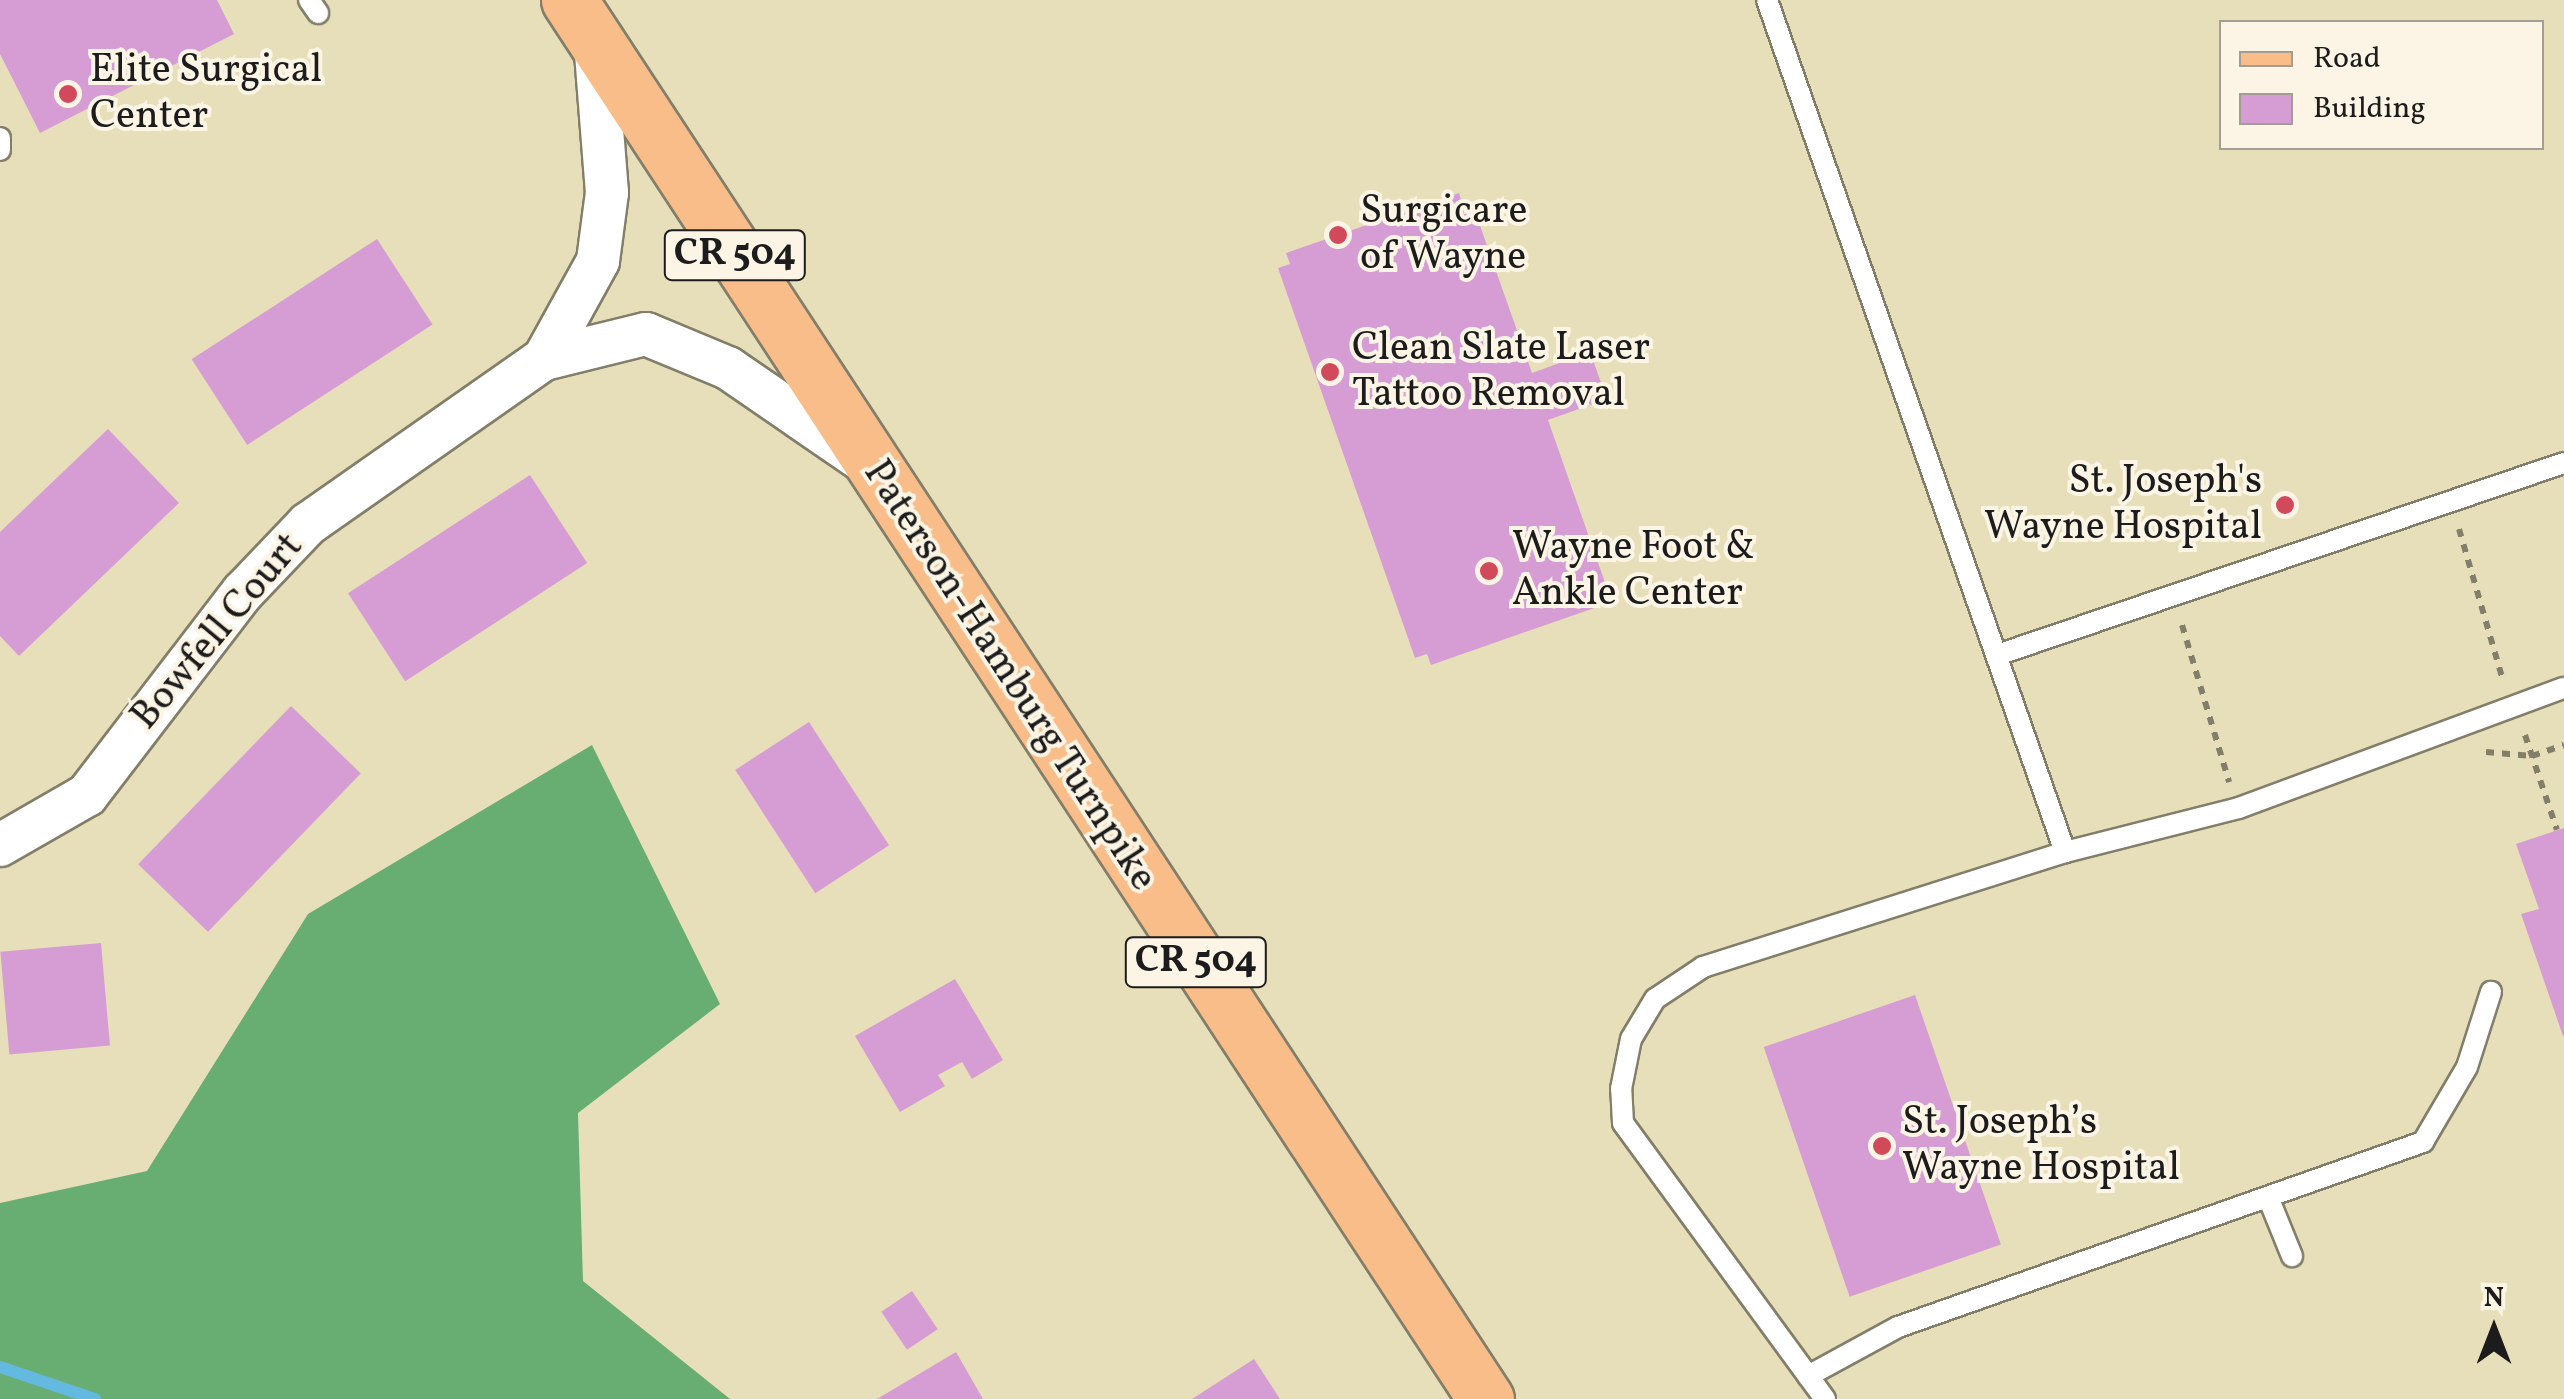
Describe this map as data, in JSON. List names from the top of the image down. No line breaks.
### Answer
{"streets":{"main road":["CR 504","Paterson-Hamburg Turnpike"],"street":["Bowfell Court"]},"crossings":[["Bowfell Court","Paterson-Hamburg Turnpike"]],"places":["Elite Surgical Center","Surgicare of Wayne","Clean Slate Laser Tattoo Removal","St. Joseph's Wayne Hospital","Wayne Foot & Ankle Center","St. Joseph’s Wayne Hospital"],"legend":["Road","Building"],"north":"top"}
